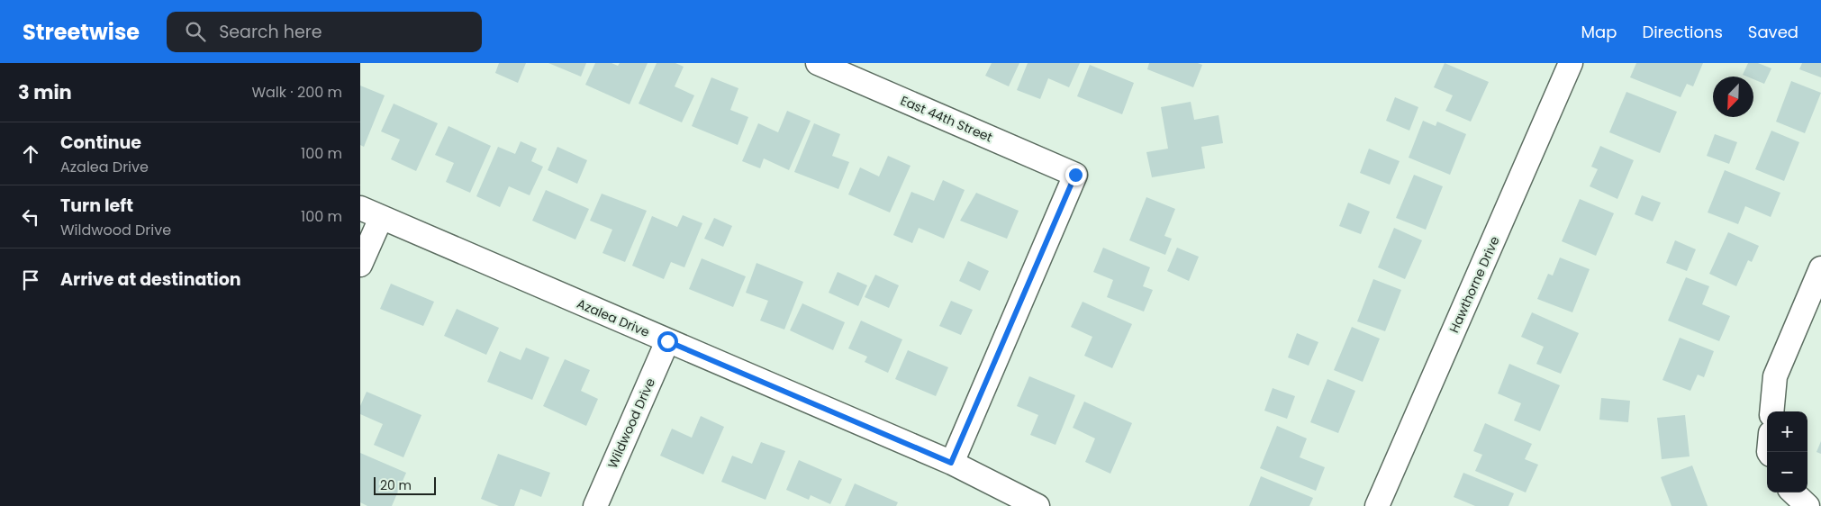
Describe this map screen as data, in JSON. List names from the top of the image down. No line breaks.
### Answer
{"streets":{"street":["East 44th Street","Hawthorne Drive","Azalea Drive","Wildwood Drive"]},"crossings":[["East 44th Street","Azalea Drive"],["Azalea Drive","Wildwood Drive"]],"scale_bar":"20 m","north":"bottom left","page":{"header":"Streetwise","search":"Search here","nav":["Map","Directions","Saved"],"heading":["3 min","Walk · 200 m"],"list":[["Continue","Azalea Drive","100 m"],["Turn left","Wildwood Drive","100 m"],"Arrive at destination"],"map_buttons":["+","−"],"scale":"20 m"}}
